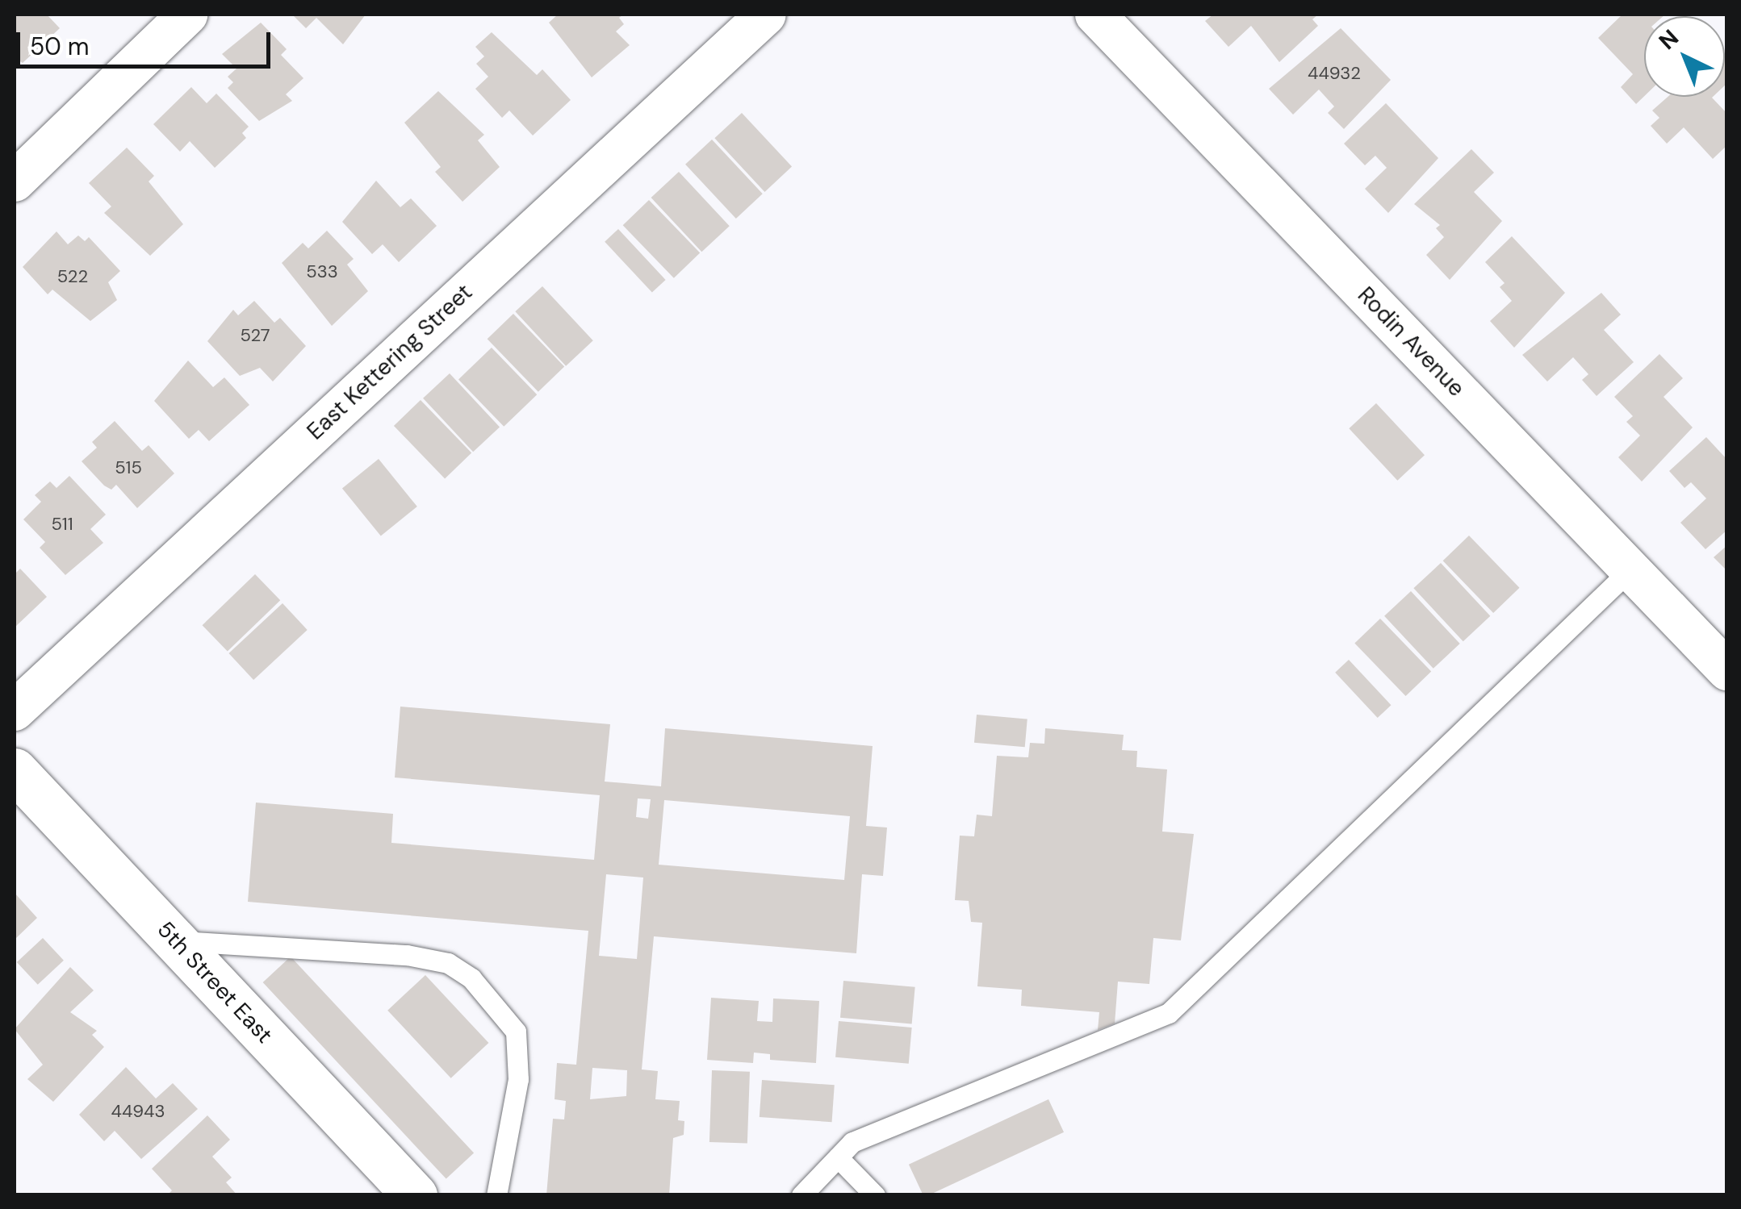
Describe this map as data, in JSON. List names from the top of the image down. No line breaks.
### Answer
{"streets":{"street":["Rodin Avenue","East Kettering Street","5th Street East"]},"house_numbers":["44932","533","522","527","515","511","44943"],"scale_bar":"50 m","north":"top left"}
